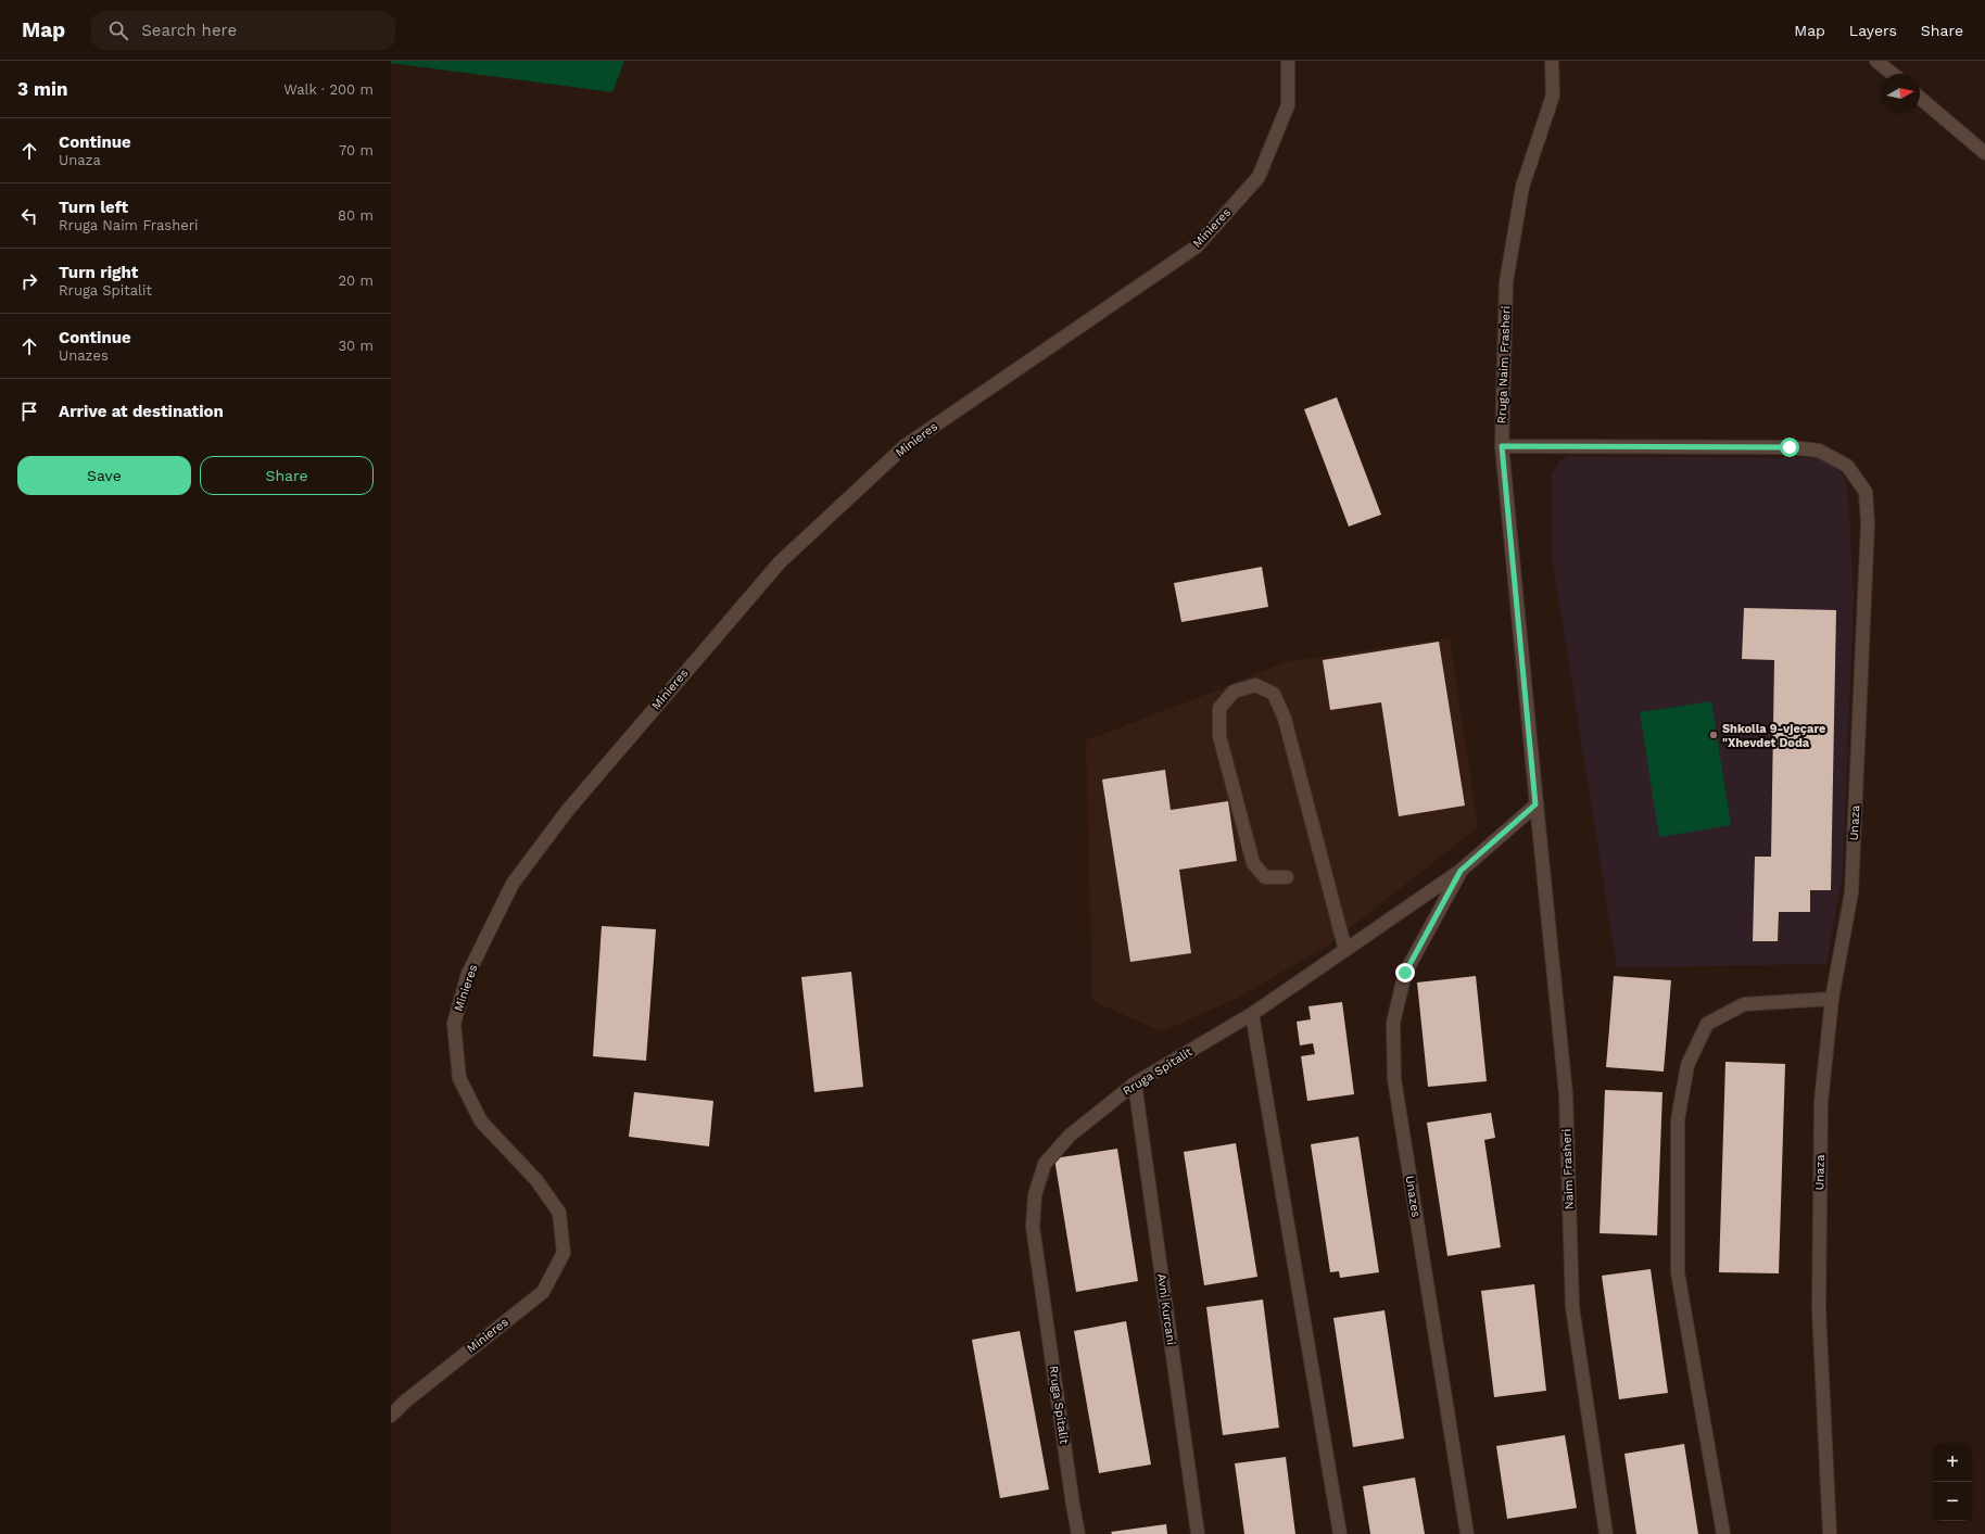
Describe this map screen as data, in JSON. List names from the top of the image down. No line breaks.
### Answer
{"streets":{"street":["Minieres","Rruga Naim Frasheri","Unaza","Rruga Spitalit","Naim Frasheri","Unazes","Avni Kurcani"]},"crossings":[["Rruga Naim Frasheri","Unaza"],["Rruga Naim Frasheri","Rruga Spitalit"],["Rruga Naim Frasheri","Naim Frasheri"],["Rruga Spitalit","Naim Frasheri"],["Rruga Spitalit","Unazes"],["Rruga Spitalit","Avni Kurcani"]],"places":["Shkolla 9-vjeçare \"Xhevdet Doda"],"north":"right","page":{"header":"Map","search":"Search here","nav":["Map","Layers","Share"],"heading":["3 min","Walk · 200 m"],"list":[["Continue","Unaza","70 m"],["Turn left","Rruga Naim Frasheri","80 m"],["Turn right","Rruga Spitalit","20 m"],["Continue","Unazes","30 m"],"Arrive at destination"],"buttons":["Save","Share"],"map_buttons":["+","−"]}}
